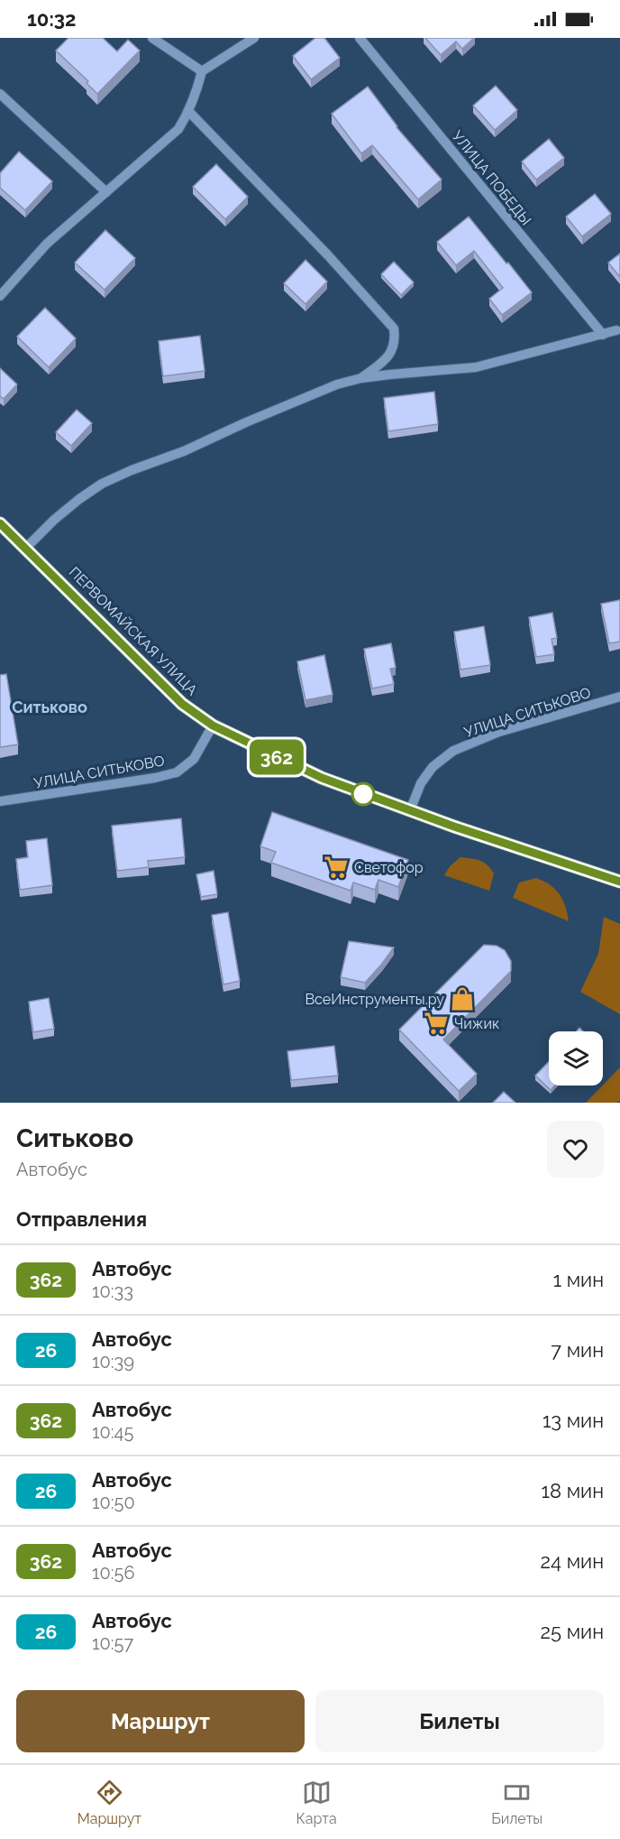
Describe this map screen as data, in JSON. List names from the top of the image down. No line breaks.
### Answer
{"streets":{"main road":["ПЕРВОМАЙСКАЯ УЛИЦА"],"street":["УЛИЦА ПОБЕДЫ","УЛИЦА СИТЬКОВО"]},"crossings":[["ПЕРВОМАЙСКАЯ УЛИЦА","УЛИЦА СИТЬКОВО"]],"districts":["Ситьково"],"places":{"supermarket":["Светофор","Чижик"],"shop":["ВсеИнструменты.ру"]},"lines":["bus line 362"],"page":{"status":"10:32","on_map":"362","heading":[["Ситьково","Автобус"],"Отправления"],"list":[{"mark":"362","name":"Автобус","note":"10:33","value":"1 мин"},{"mark":"26","name":"Автобус","note":"10:39","value":"7 мин"},{"mark":"362","name":"Автобус","note":"10:45","value":"13 мин"},{"mark":"26","name":"Автобус","note":"10:50","value":"18 мин"},{"mark":"362","name":"Автобус","note":"10:56","value":"24 мин"},{"mark":"26","name":"Автобус","note":"10:57","value":"25 мин"}],"buttons":["Маршрут","Билеты"],"tabs":["Маршрут","Карта","Билеты"]}}
